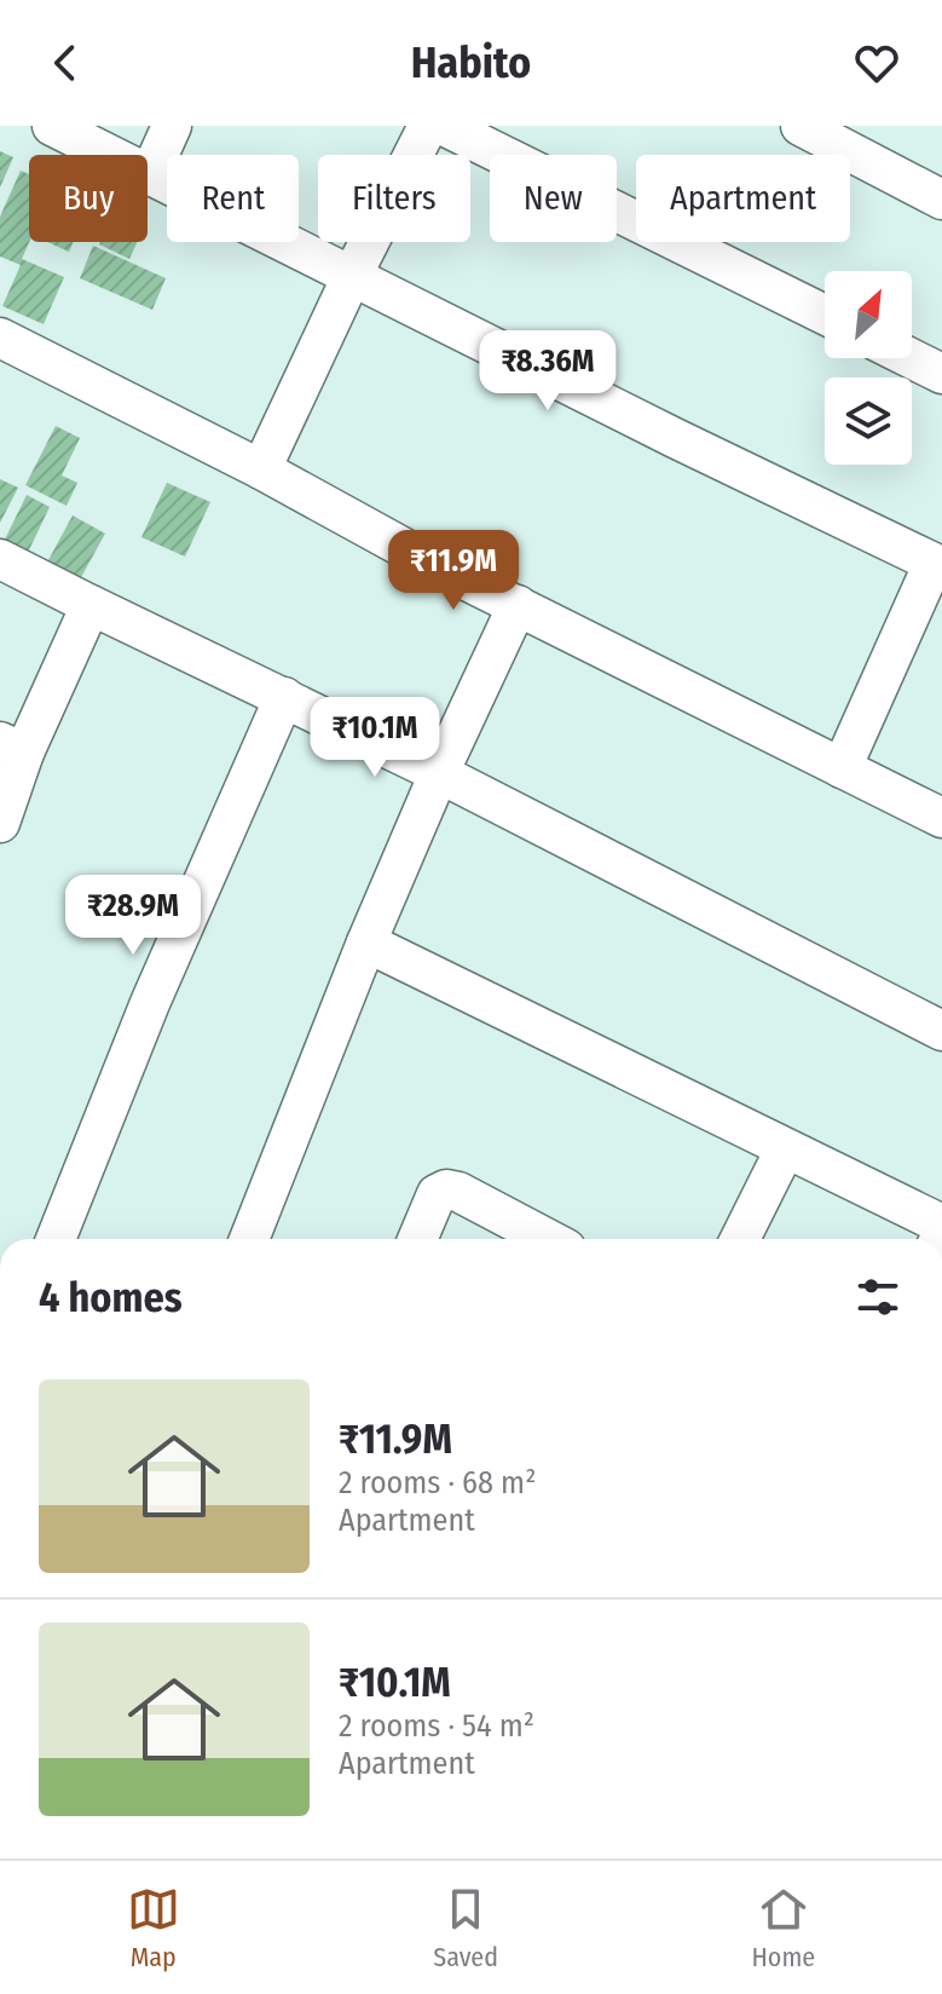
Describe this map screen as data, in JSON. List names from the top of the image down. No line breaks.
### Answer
{"north":"top right","page":{"header":"Habito","chip":["Buy","Rent","Filters","New","Apartment"],"price":["₹8.36M","₹11.9M","₹10.1M","₹28.9M"],"heading":"4 homes","list":[{"name":"₹11.9M","note":"2 rooms · 68 m² · Apartment"},{"name":"₹10.1M","note":"2 rooms · 54 m² · Apartment"}],"tabs":["Map","Saved","Home"]}}
